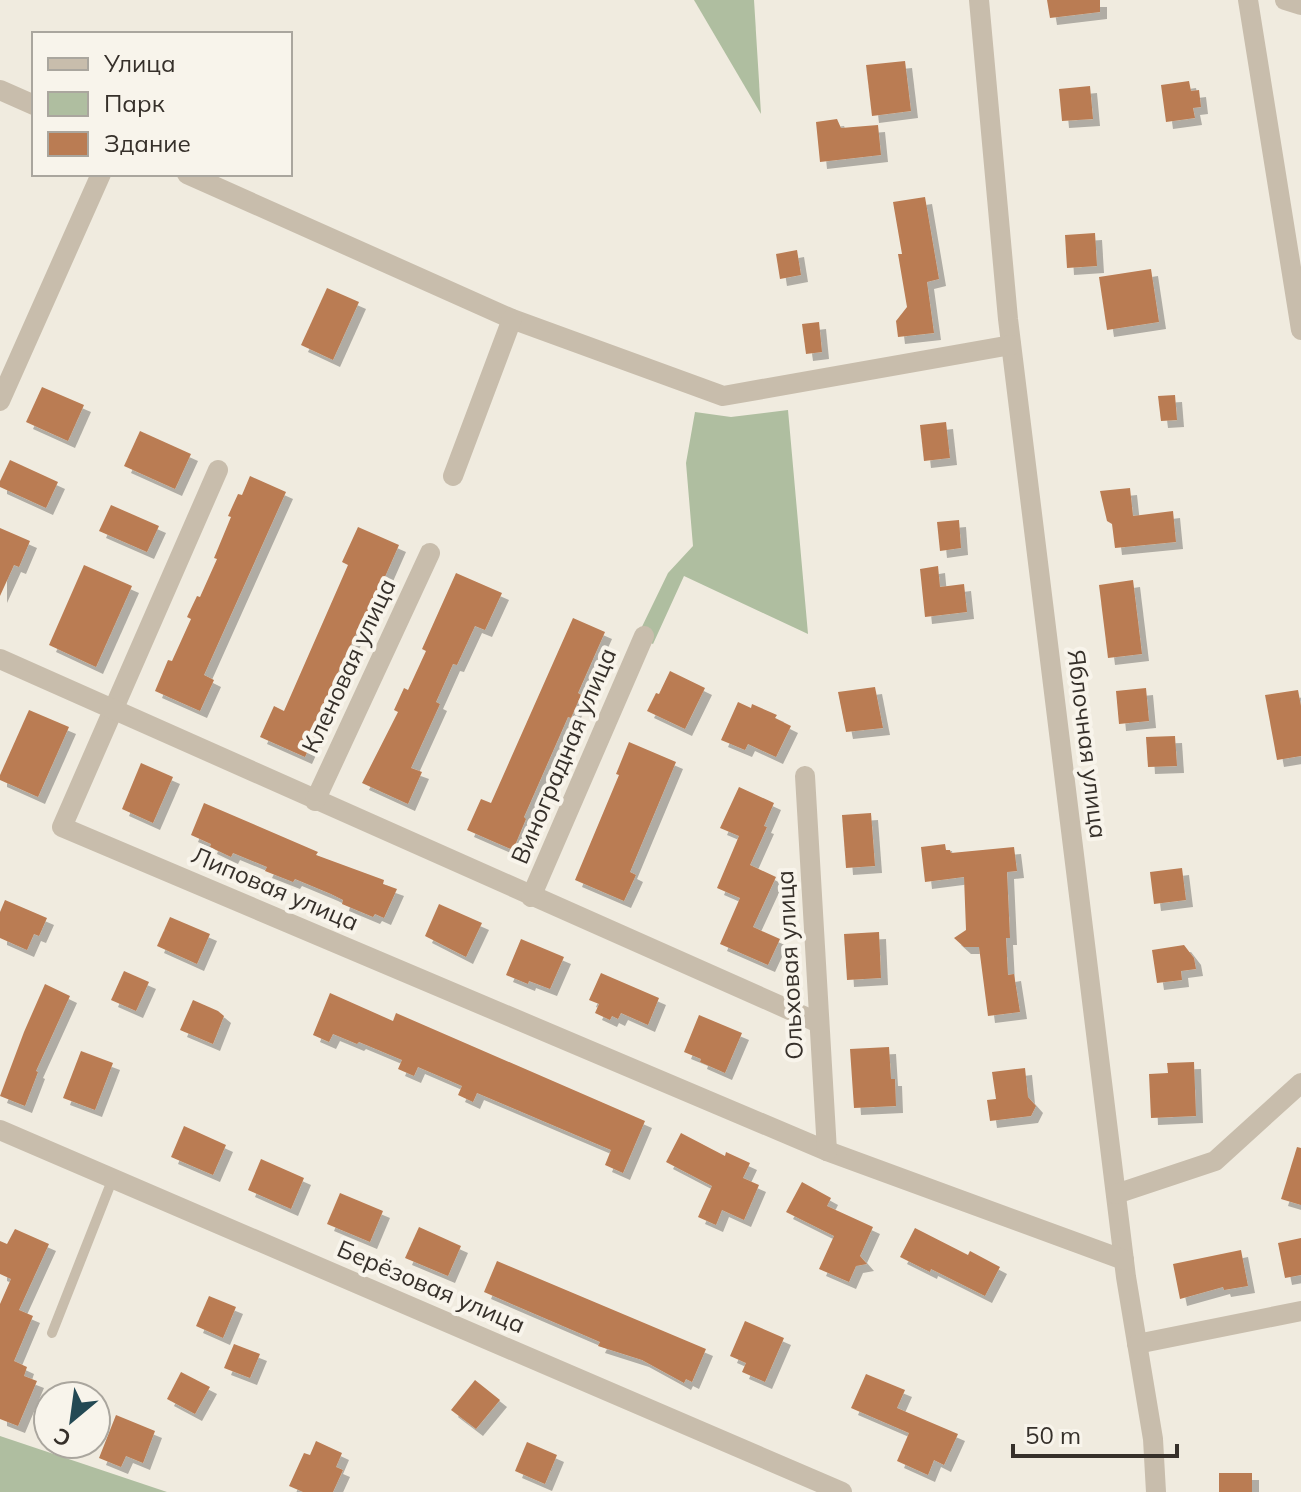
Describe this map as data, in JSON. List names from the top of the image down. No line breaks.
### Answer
{"streets":{"street":["Кленовая улица","Яблочная улица","Виноградная улица","Липовая улица","Ольховая улица","Берёзовая улица"]},"crossings":[["Липовая улица","Ольховая улица"]],"legend":["Улица","Парк","Здание"],"scale_bar":"50 m","north":"bottom left"}
